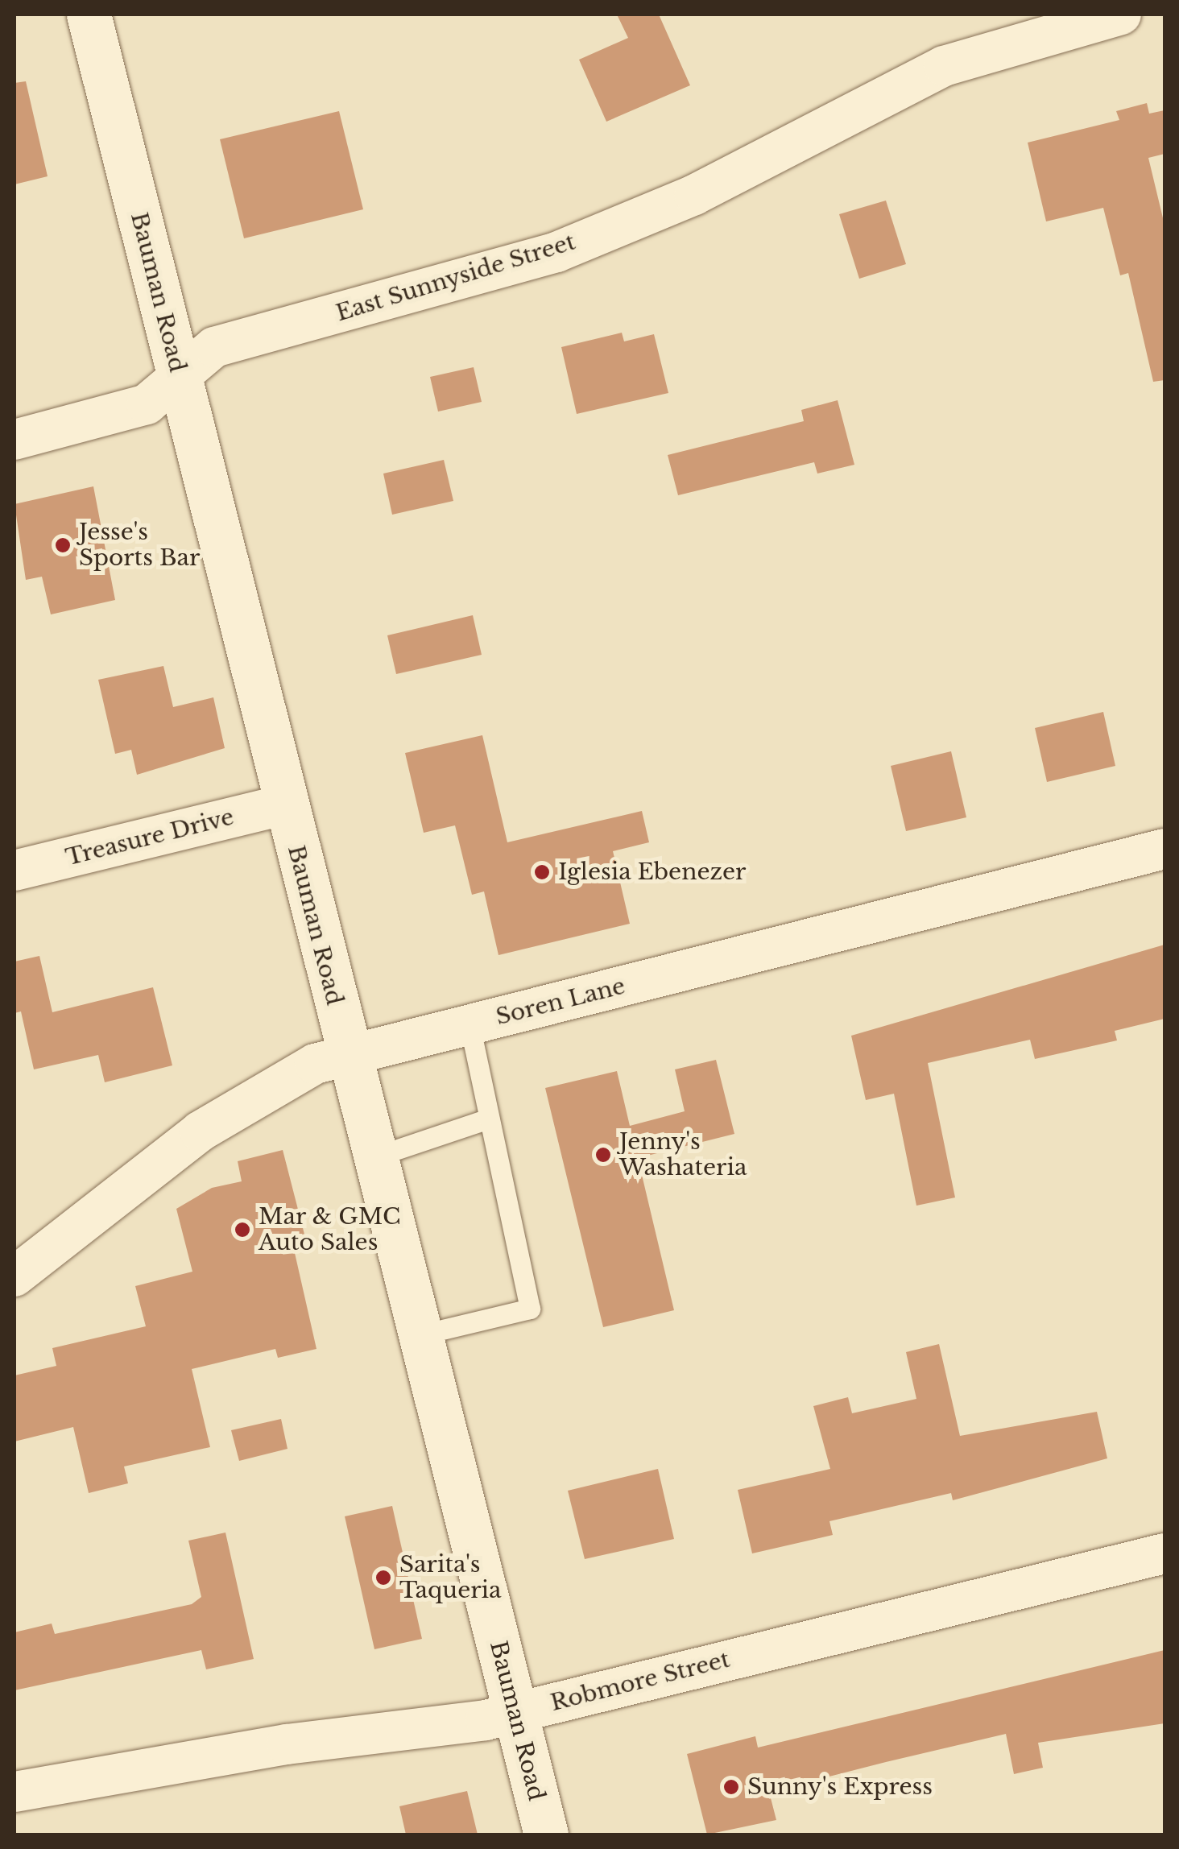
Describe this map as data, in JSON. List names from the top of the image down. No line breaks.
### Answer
{"streets":{"street":["East Sunnyside Street","Bauman Road","Treasure Drive","Soren Lane","Robmore Street"]},"crossings":[["East Sunnyside Street","Bauman Road"],["Bauman Road","Treasure Drive"],["Bauman Road","Soren Lane"],["Bauman Road","Robmore Street"]],"places":["Jesse's Sports Bar","Iglesia Ebenezer","Jenny's Washateria","Mar & GMC Auto Sales","Sarita's Taqueria","Sunny's Express"]}
